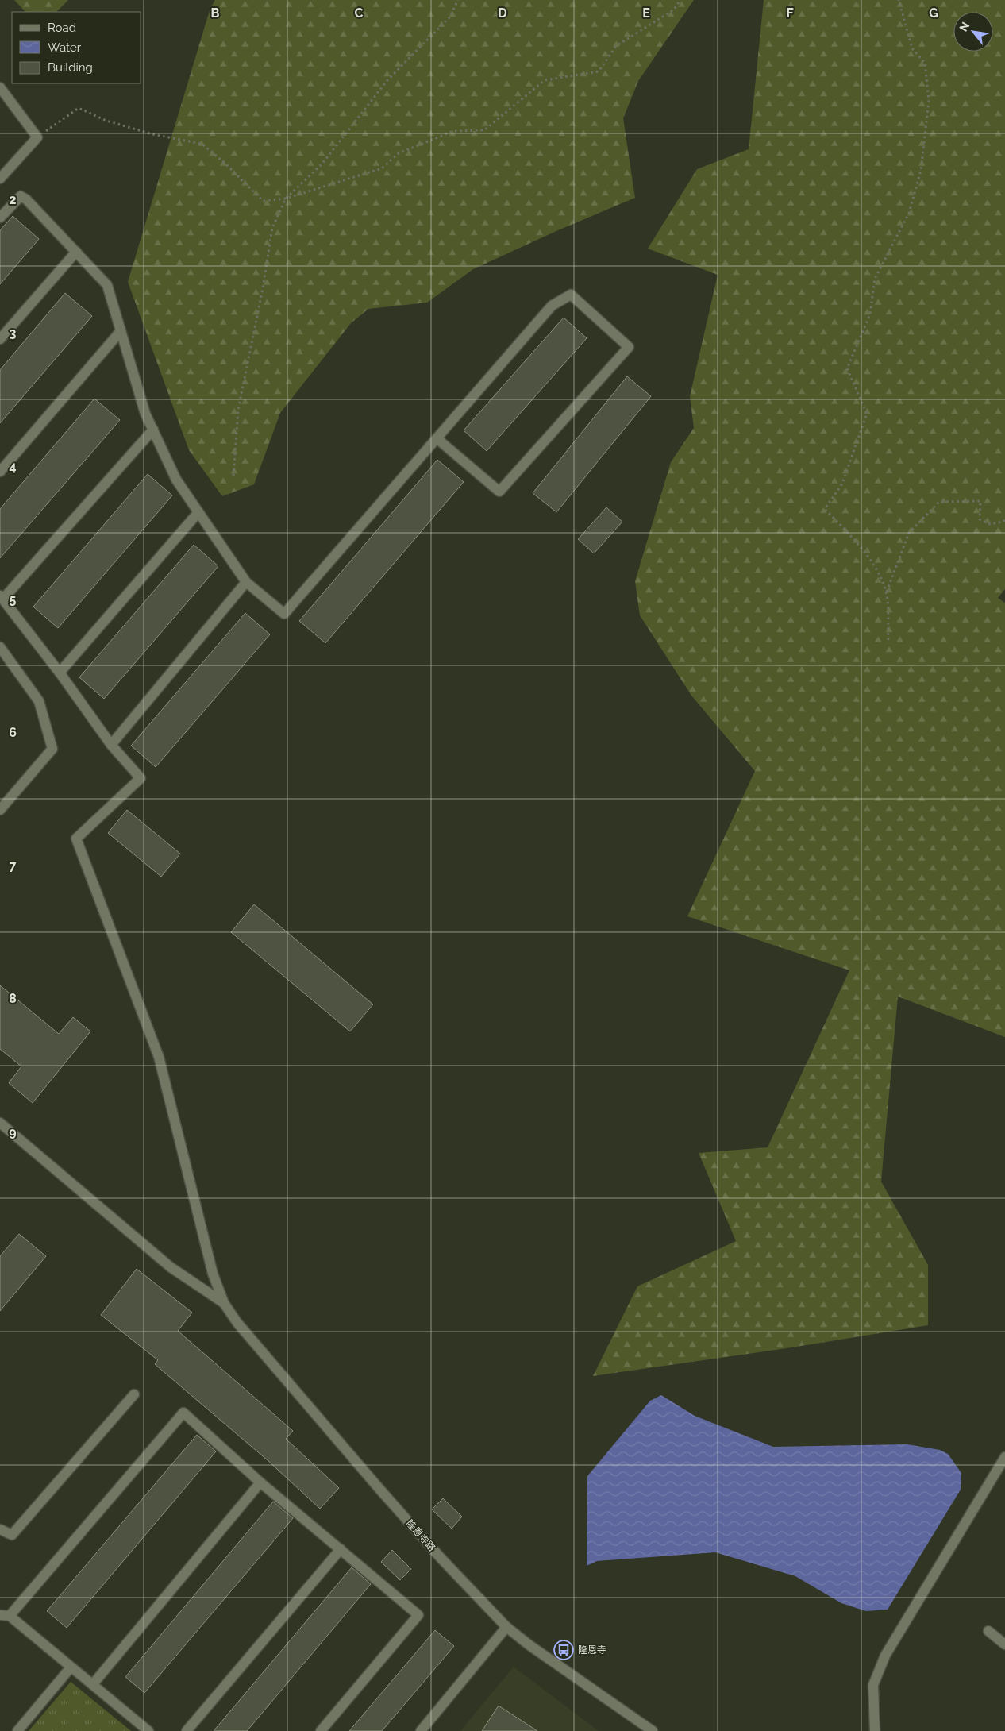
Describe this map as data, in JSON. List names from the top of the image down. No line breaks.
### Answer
{"streets":{"street":["隆恩寺路"]},"places":{"bus stop":["隆恩寺"]},"legend":["Road","Water","Building"],"north":"top left","grid":{"columns":["B","C","D","E","F","G"],"rows":["2","3","4","5","6","7","8","9"]}}
